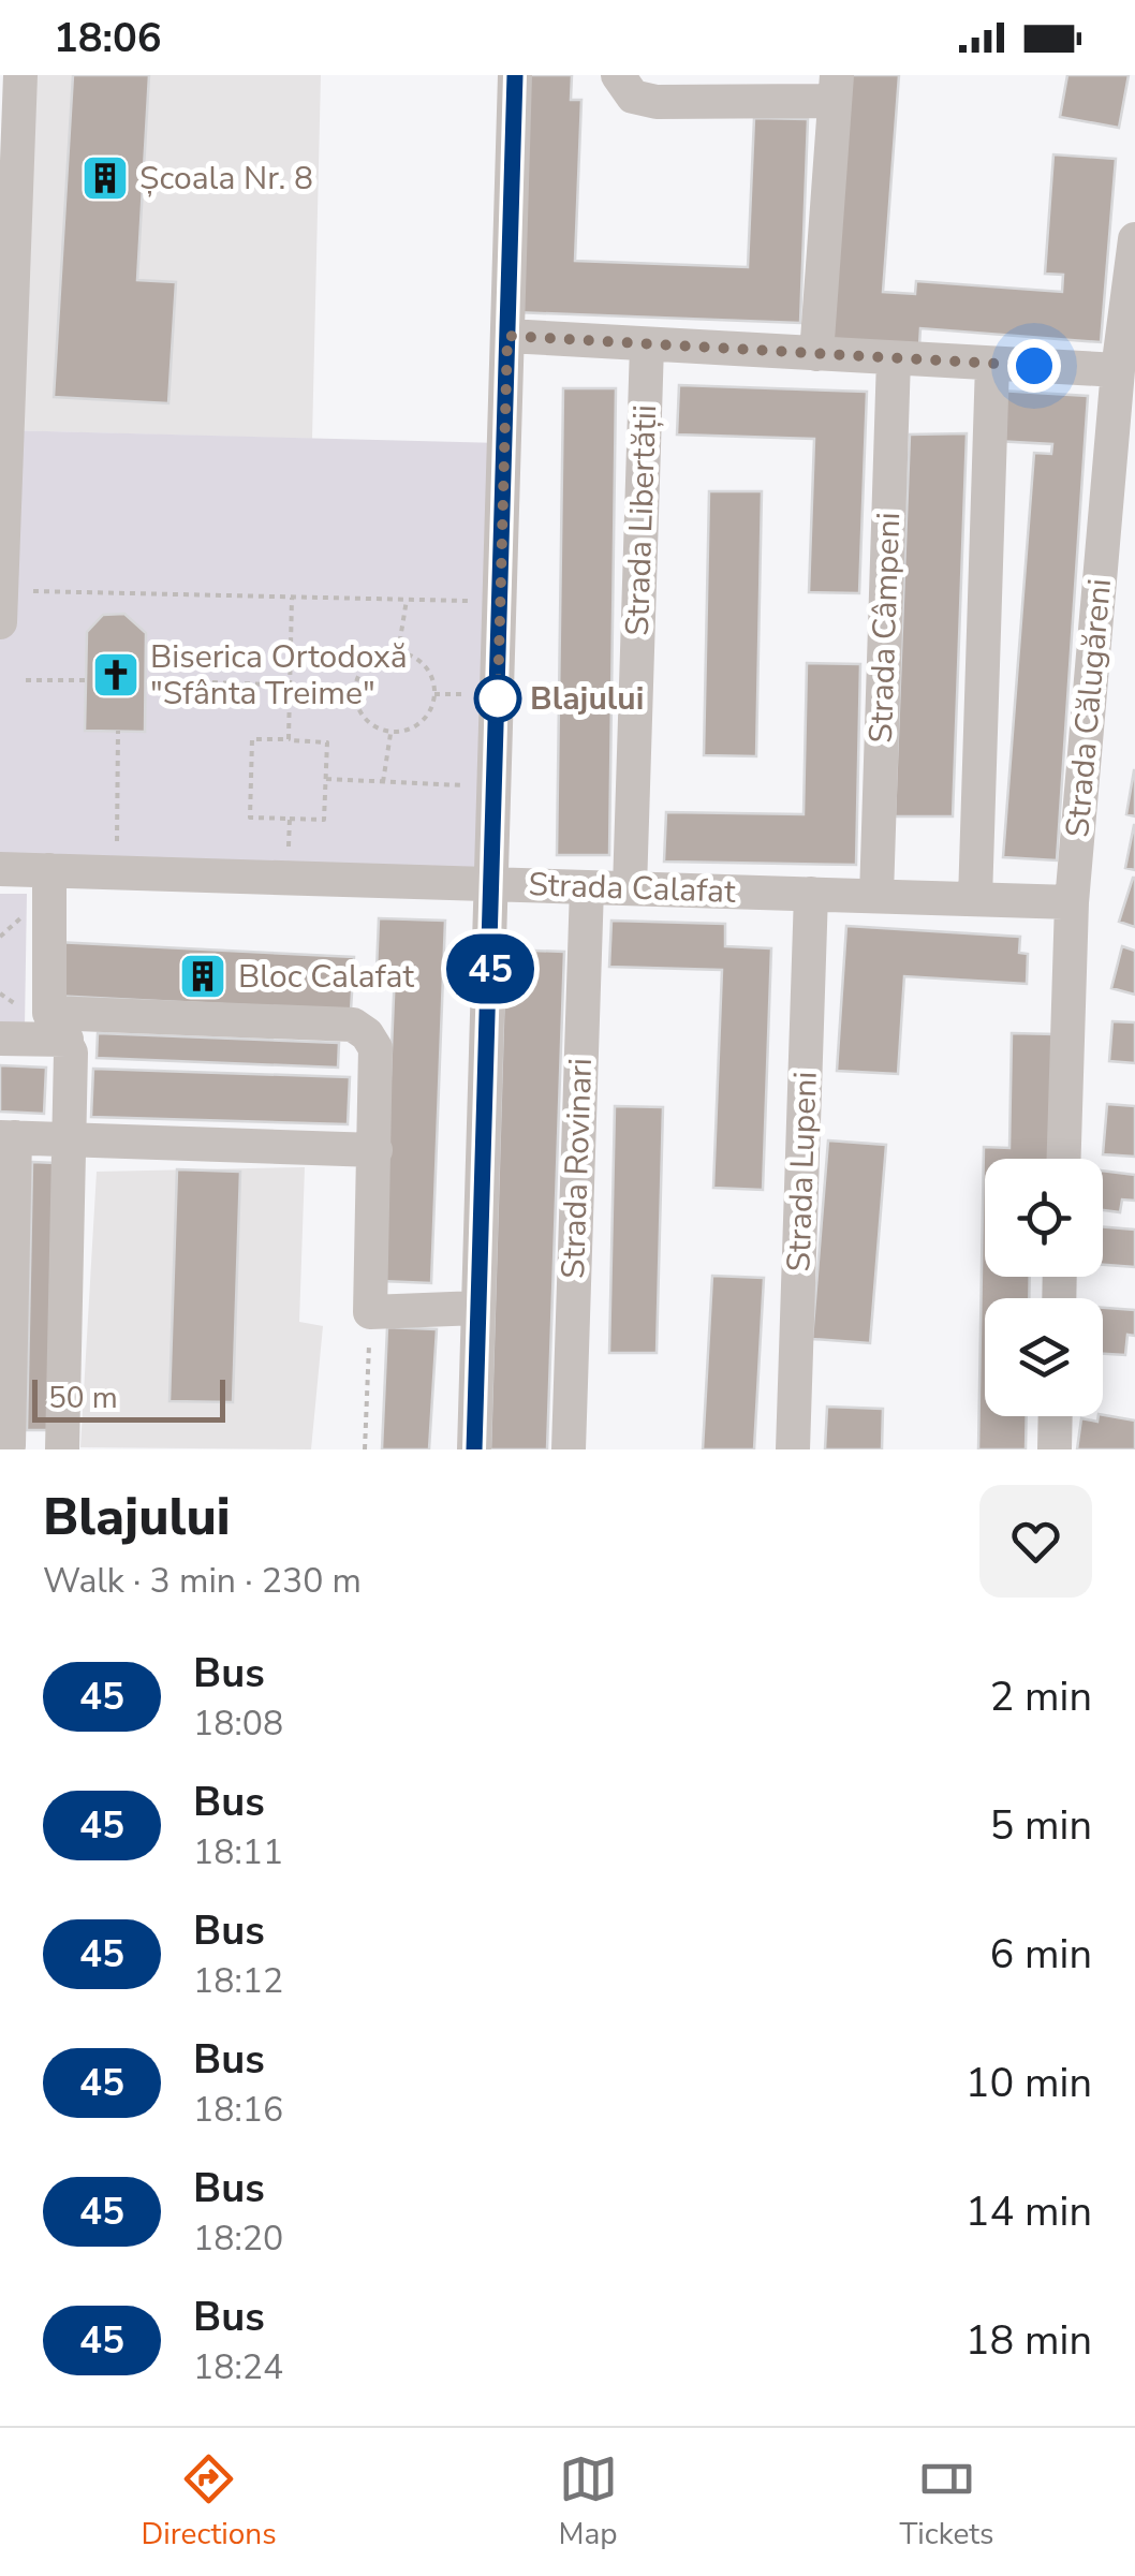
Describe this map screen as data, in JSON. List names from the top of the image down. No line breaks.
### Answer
{"streets":{"street":["Strada Libertății","Strada Câmpeni","Strada Călugăreni","Strada Calafat","Strada Rovinari","Strada Lupeni"]},"crossings":[["Strada Libertății","Strada Calafat"],["Strada Câmpeni","Strada Calafat"],["Strada Călugăreni","Strada Calafat"],["Strada Calafat","Strada Rovinari"],["Strada Calafat","Strada Lupeni"]],"places":{"building":["Școala Nr. 8","Bloc Calafat"],"church":["Biserica Ortodoxă \"Sfânta Treime\""],"other":["Blajului"]},"lines":["bus line 45"],"scale_bar":"50 m","page":{"status":"18:06","on_map":"45","scale":"50 m","heading":["Blajului","Walk · 3 min · 230 m"],"list":[{"mark":"45","name":"Bus","note":"18:08","value":"2 min"},{"mark":"45","name":"Bus","note":"18:11","value":"5 min"},{"mark":"45","name":"Bus","note":"18:12","value":"6 min"},{"mark":"45","name":"Bus","note":"18:16","value":"10 min"},{"mark":"45","name":"Bus","note":"18:20","value":"14 min"},{"mark":"45","name":"Bus","note":"18:24","value":"18 min"}],"tabs":["Directions","Map","Tickets"]}}
